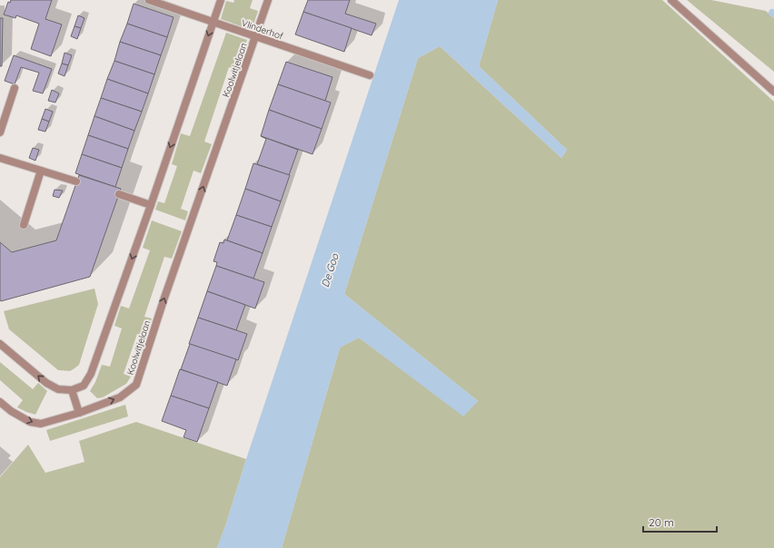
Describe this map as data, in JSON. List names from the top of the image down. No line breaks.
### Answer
{"streets":{"street":["Vlinderhof","Koolwitjelaan"]},"crossings":[["Vlinderhof","Koolwitjelaan"]],"water":["De Goo"],"scale_bar":"20 m"}
